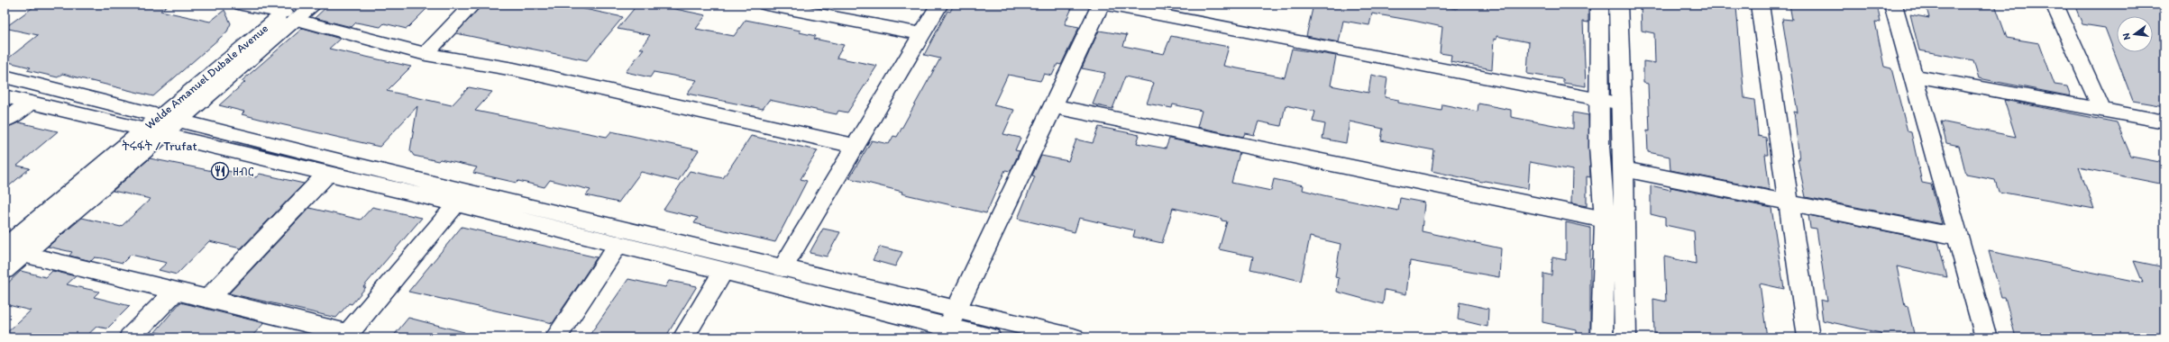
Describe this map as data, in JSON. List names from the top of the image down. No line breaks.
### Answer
{"streets":{"street":["Welde Amanuel Dubale Avenue"]},"districts":["ትሩፋት / Trufat"],"places":{"restaurant":["ዘብር"]},"north":"left"}
